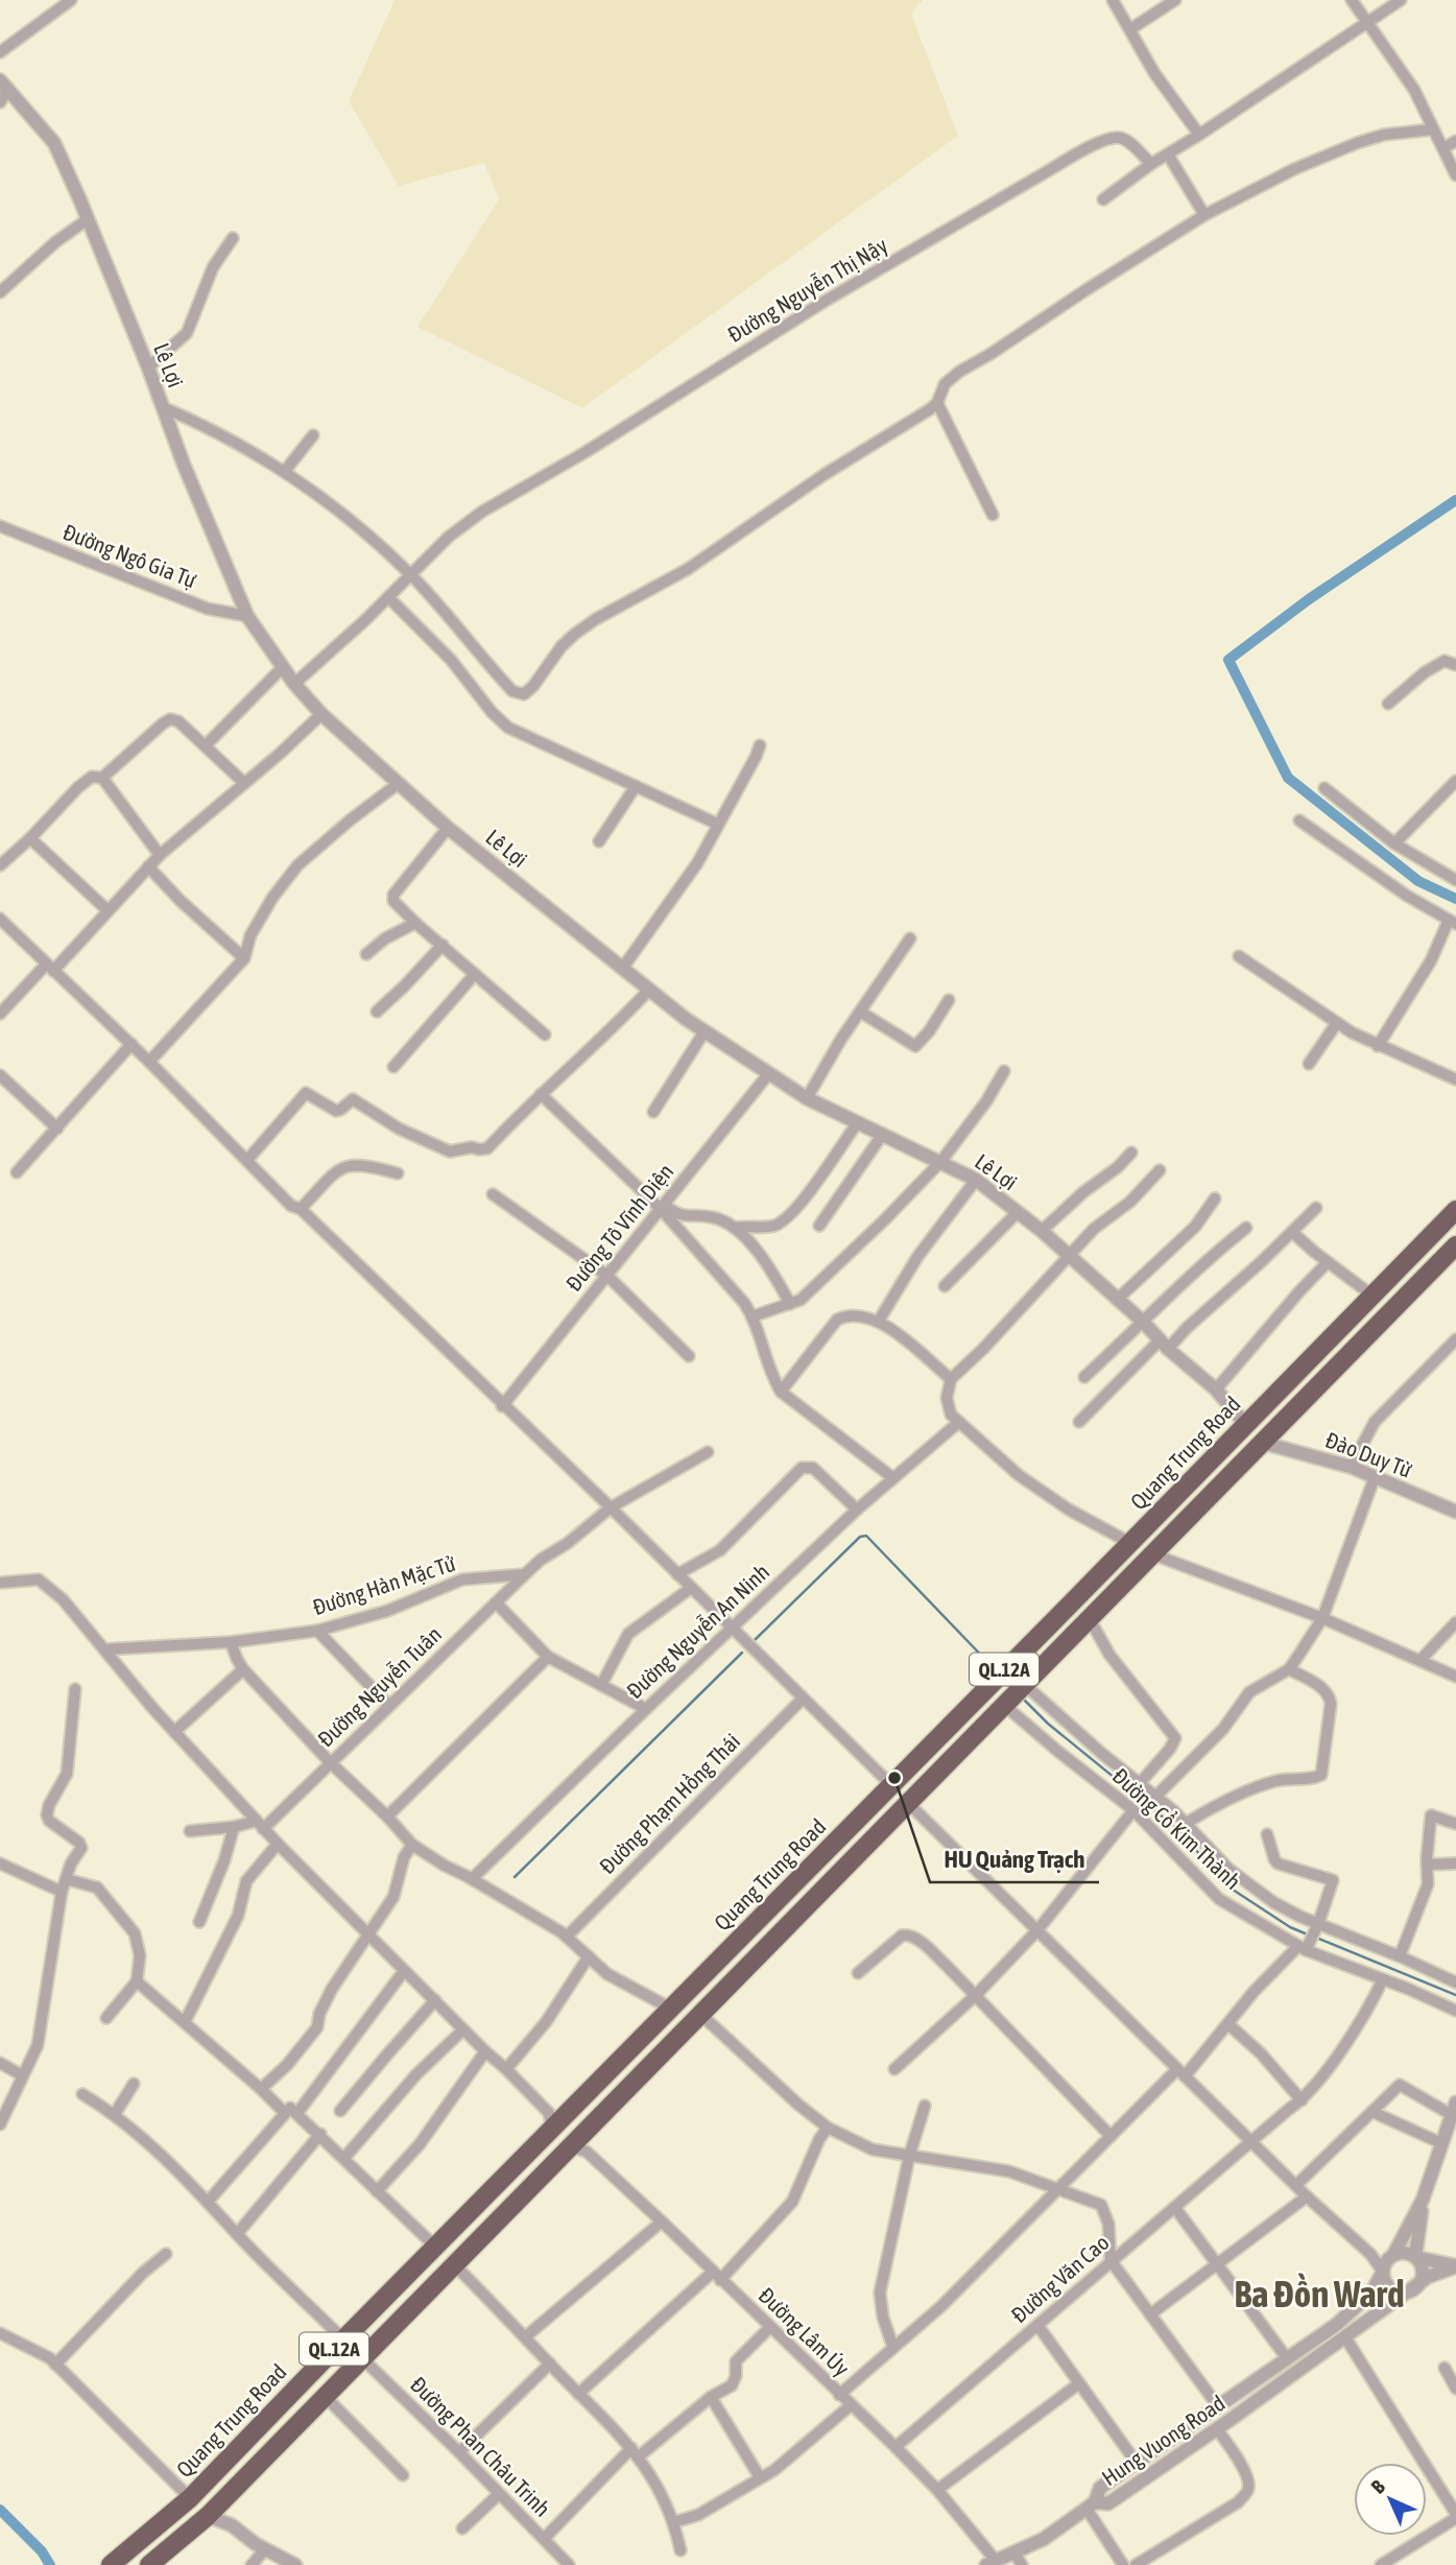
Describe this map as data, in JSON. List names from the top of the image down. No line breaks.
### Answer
{"streets":{"highway":["Quang Trung Road","QL.12A"],"street":["Đường Nguyễn Thị Nậy","Lê Lợi","Đường Ngô Gia Tự","Đường Tô Vĩnh Diện","Đào Duy Từ","Đường Hàn Mặc Tử","Đường Nguyễn An Ninh","Đường Nguyễn Tuân","Đường Phạm Hồng Thái","Đường Cổ Kim Thành","Đường Văn Cao","Đường Lâm Úy","Hung Vuong Road","Đường Phan Châu Trinh"]},"crossings":[["Đường Nguyễn Thị Nậy","Lê Lợi"],["Lê Lợi","Đường Ngô Gia Tự"],["Lê Lợi","Đường Tô Vĩnh Diện"],["Lê Lợi","Quang Trung Road"],["Đào Duy Từ","QL.12A"],["Đường Hàn Mặc Tử","Đường Nguyễn Tuân"],["QL.12A","Đường Cổ Kim Thành"],["QL.12A","Đường Lâm Úy"],["QL.12A","Đường Phan Châu Trinh"],["Đường Cổ Kim Thành","Đường Văn Cao"],["Đường Văn Cao","Đường Lâm Úy"]],"districts":["Ba Đồn Ward"],"places":["HU Quảng Trạch"],"north":"top left"}
